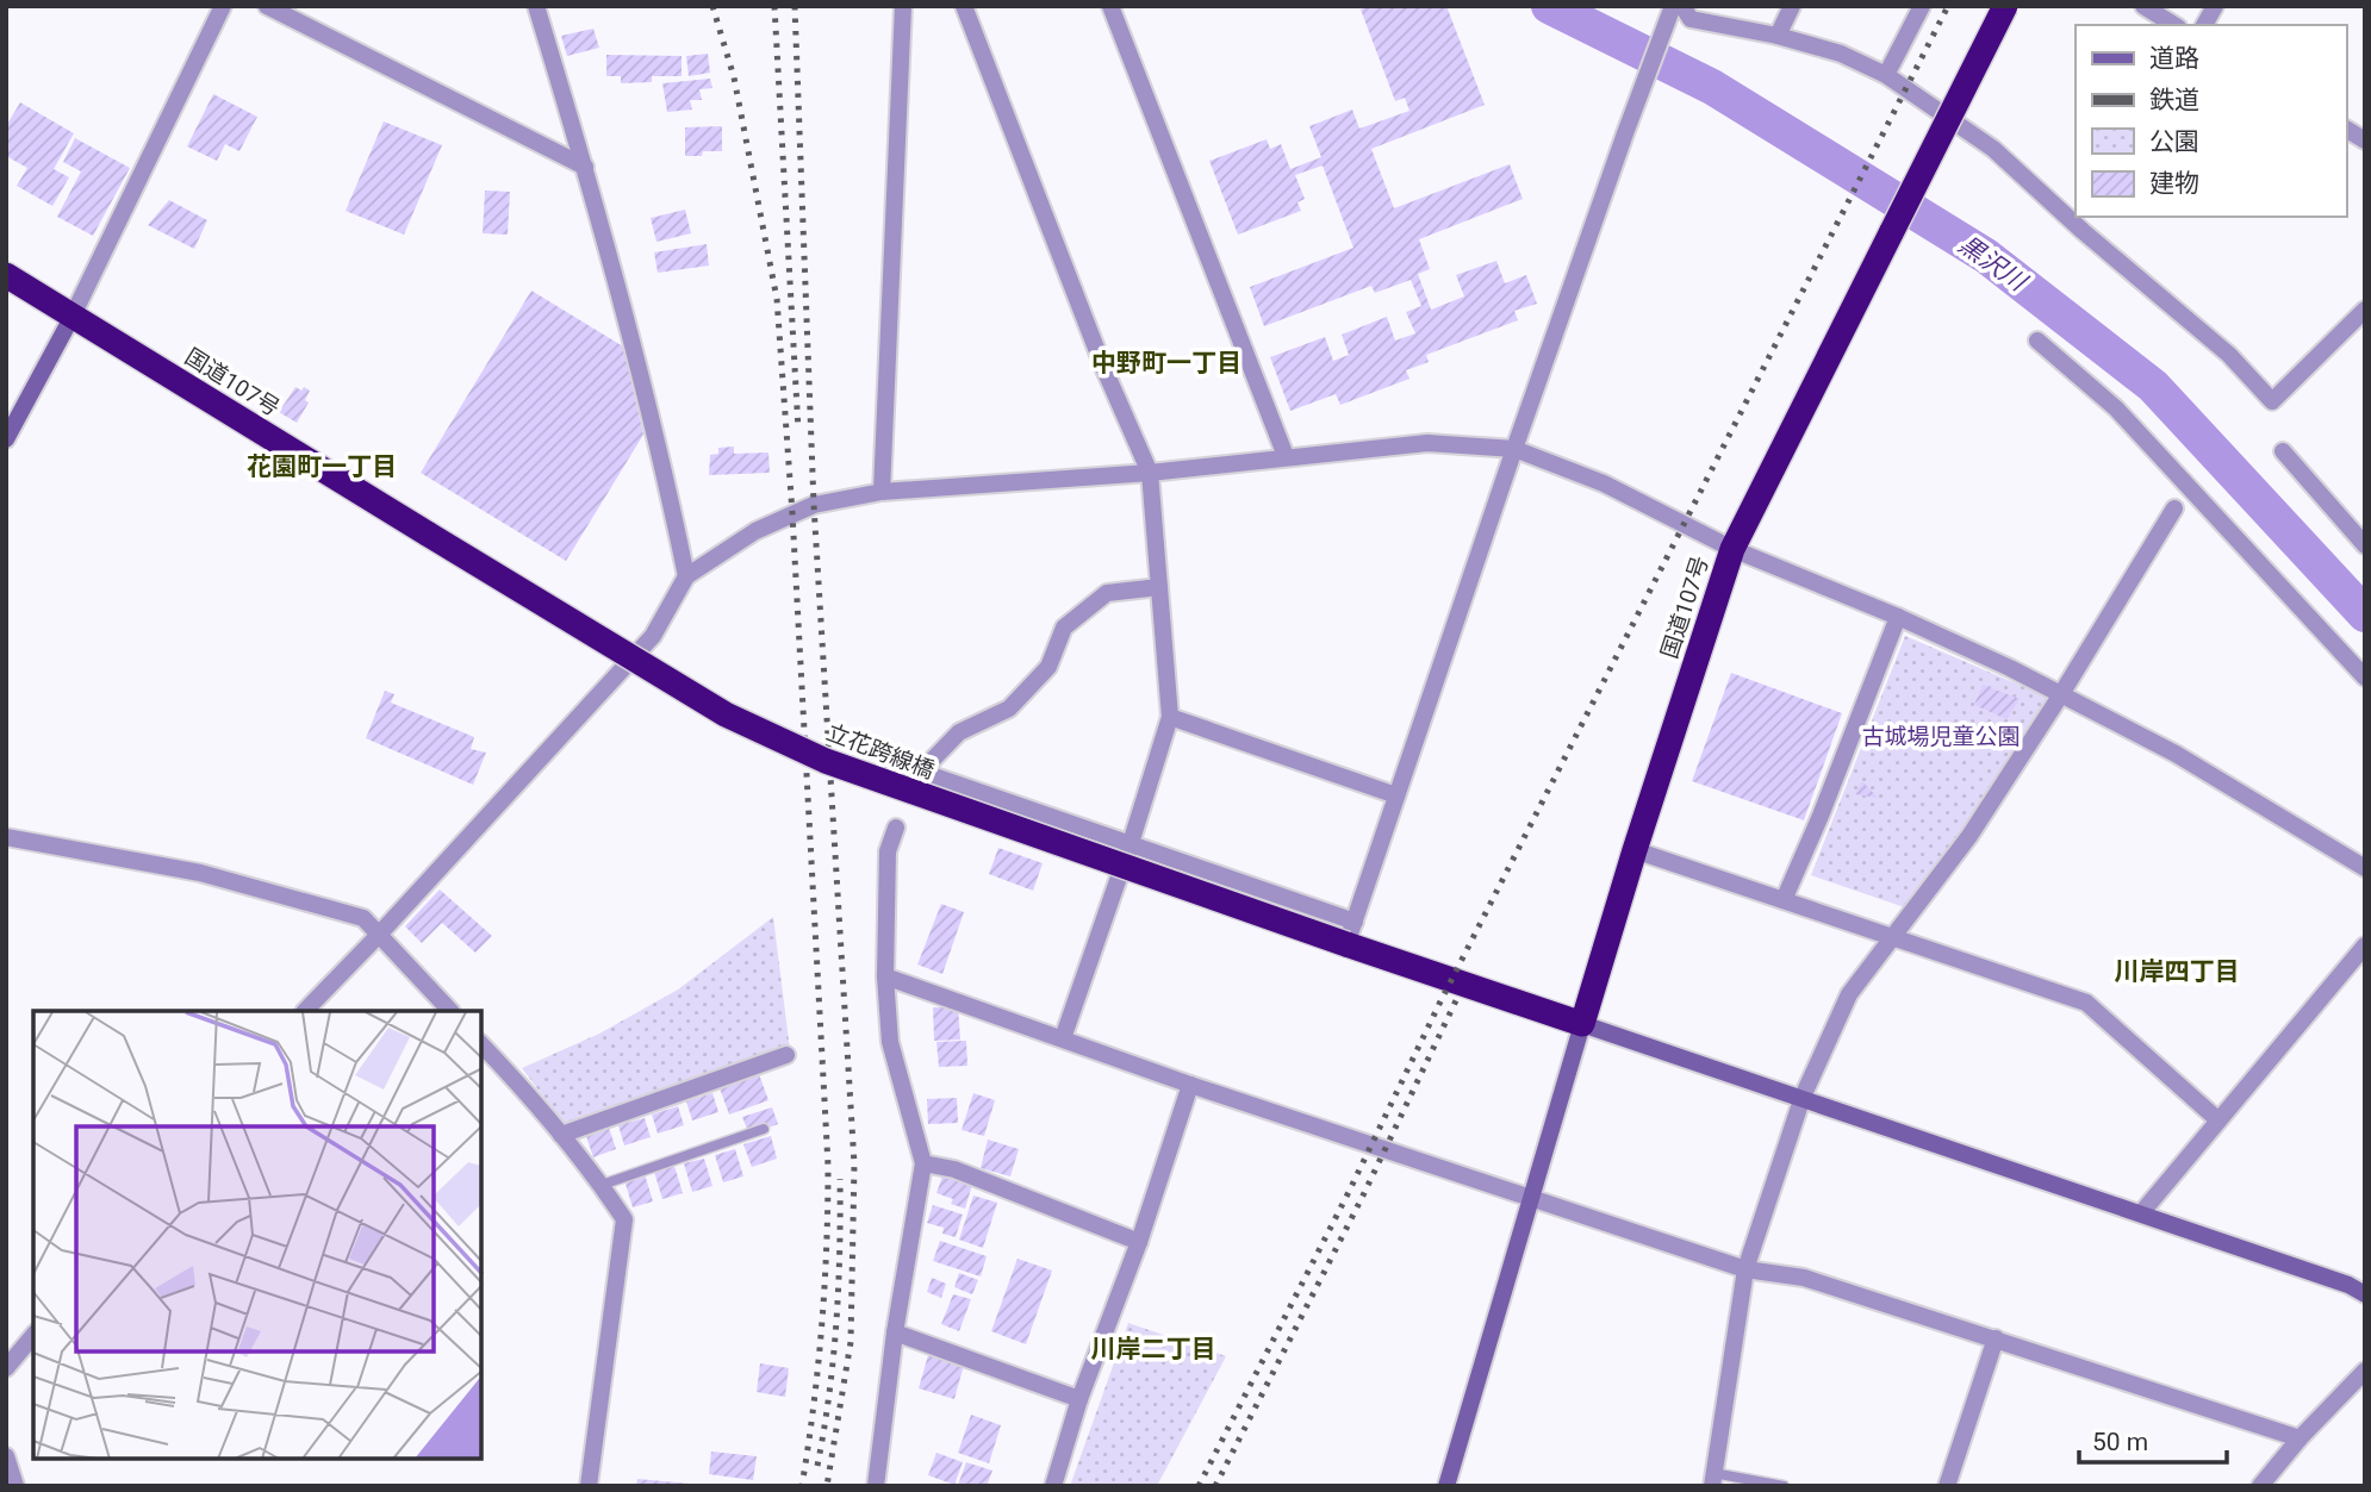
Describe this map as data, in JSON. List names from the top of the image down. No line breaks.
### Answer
{"streets":{"highway":["国道107号","立花跨線橋"]},"crossings":[["国道107号","立花跨線橋"]],"districts":["中野町一丁目","花園町一丁目","川岸四丁目","川岸二丁目"],"water":["黒沢川"],"parks":["古城場児童公園"],"legend":["道路","鉄道","公園","建物"],"scale_bar":"50 m"}
